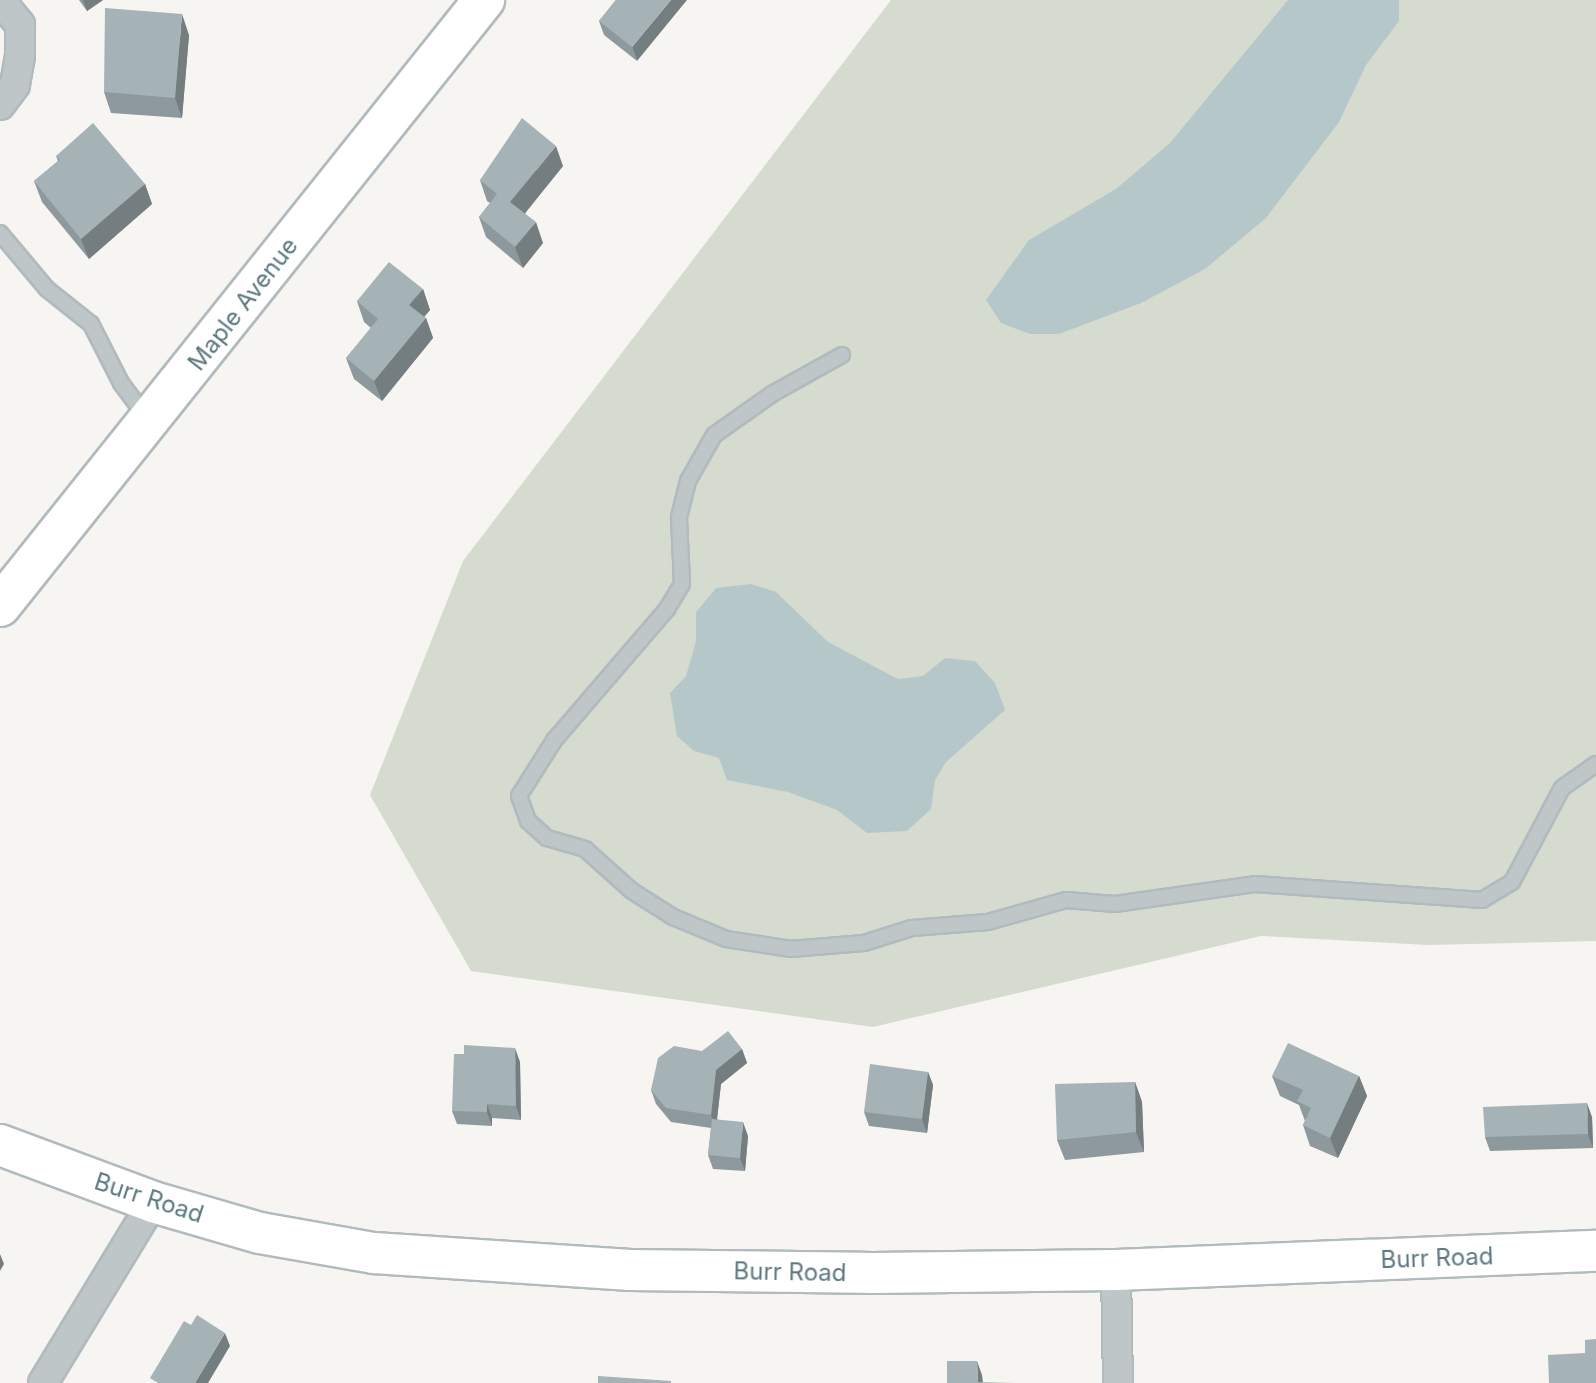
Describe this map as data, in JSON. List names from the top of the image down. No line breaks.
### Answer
{"streets":{"street":["Maple Avenue","Burr Road"]}}
